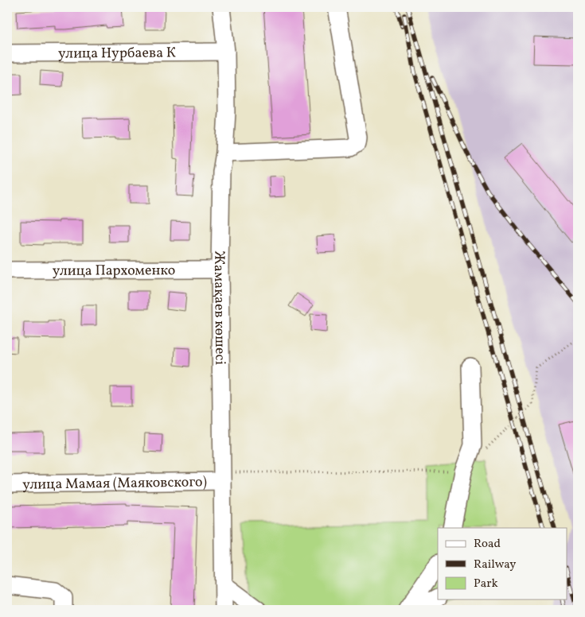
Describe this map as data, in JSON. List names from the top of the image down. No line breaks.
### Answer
{"streets":{"street":["улица Нурбаева К","улица Пархоменко","Жамақаев көшесі","улица Мамая (Маяковского)"]},"crossings":[["улица Нурбаева К","Жамақаев көшесі"],["улица Пархоменко","Жамақаев көшесі"],["Жамақаев көшесі","улица Мамая (Маяковского)"]],"legend":["Road","Railway","Park"]}
